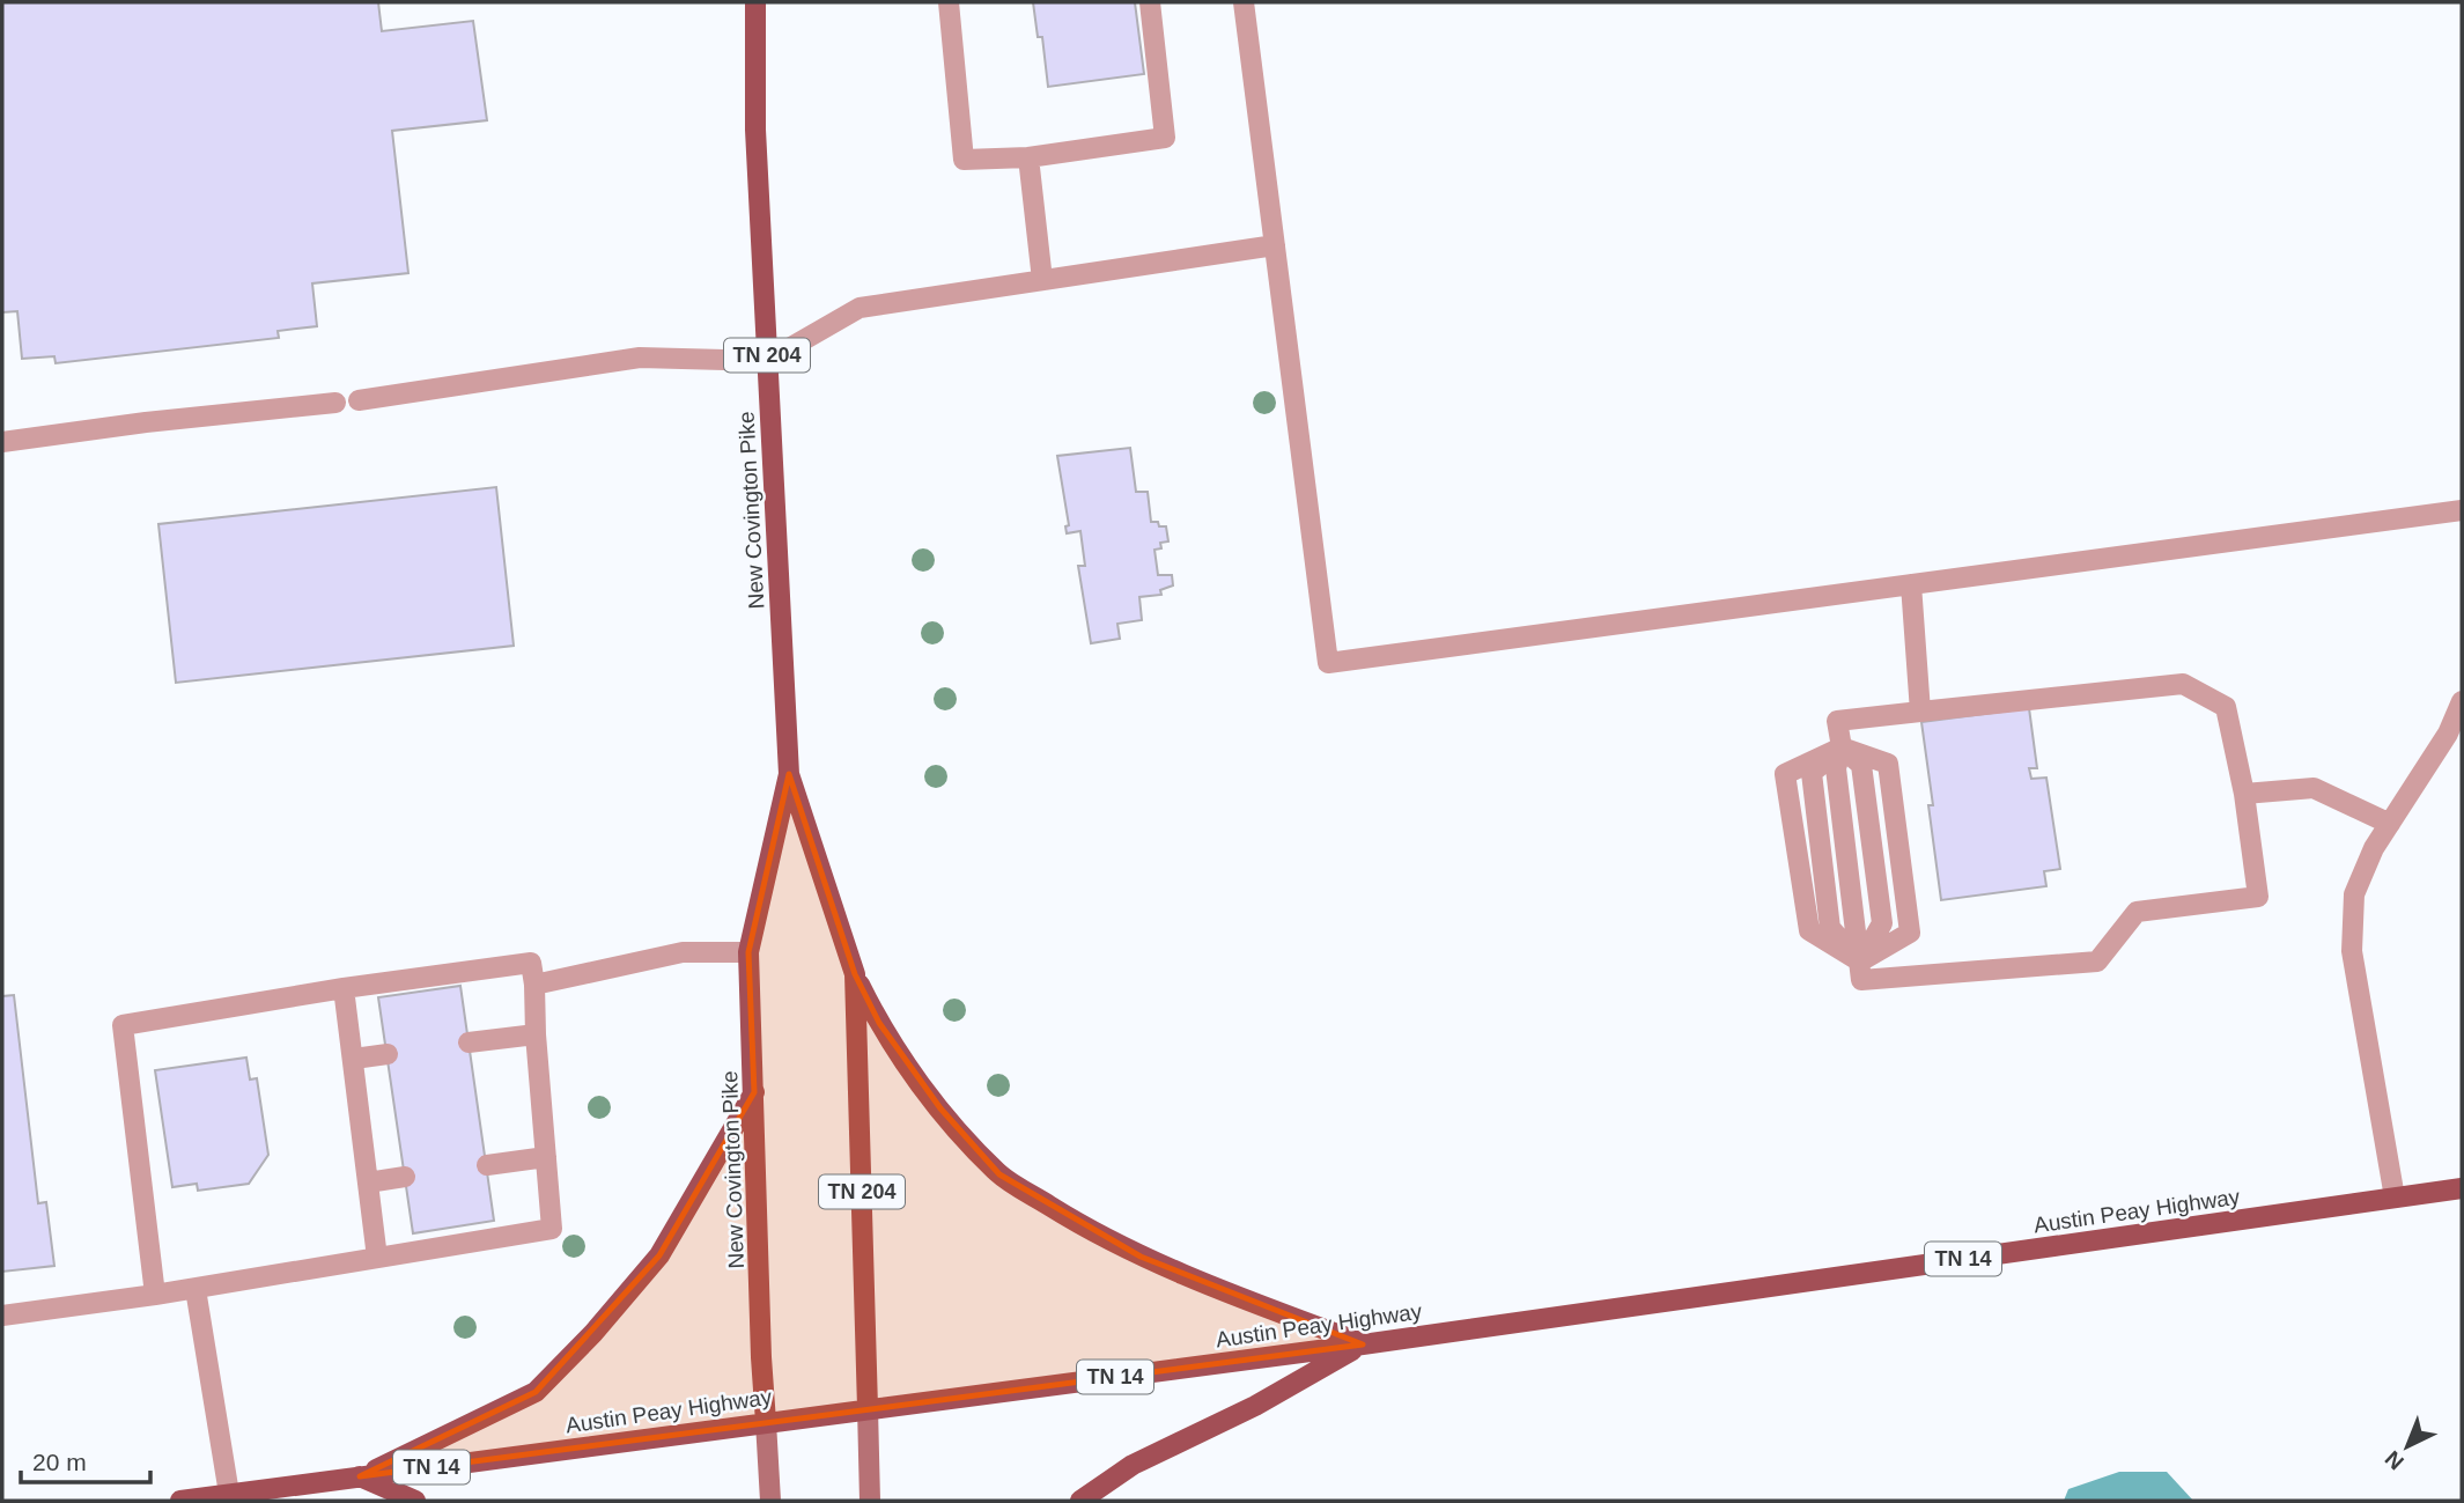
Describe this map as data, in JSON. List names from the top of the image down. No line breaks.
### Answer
{"streets":{"main road":["TN 204","New Covington Pike","Austin Peay Highway","TN 14"]},"crossings":[["TN 204","New Covington Pike"],["TN 204","Austin Peay Highway"],["New Covington Pike","Austin Peay Highway"]],"scale_bar":"20 m","north":"bottom left"}
